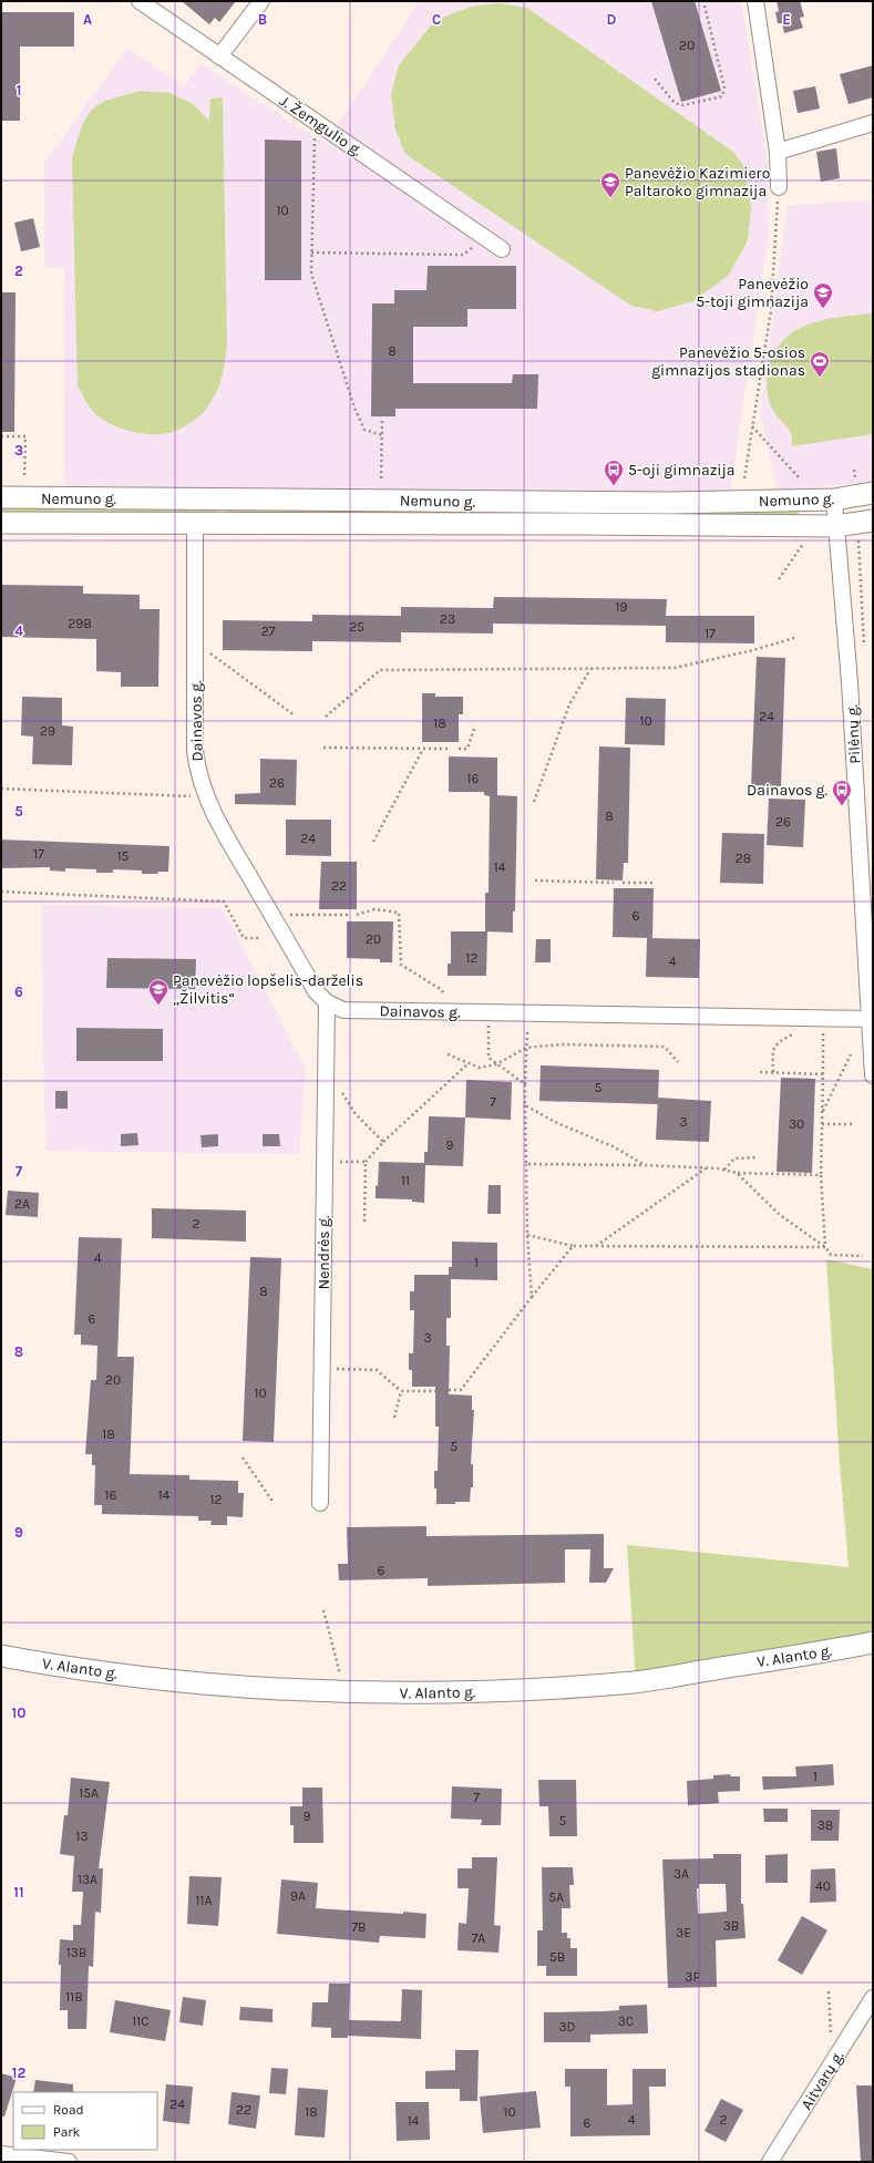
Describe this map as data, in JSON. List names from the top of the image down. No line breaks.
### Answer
{"streets":{"main road":["Nemuno g.","V. Alanto g."],"street":["J. Žemgulio g.","Dainavos g.","Pilėnų g.","Nendrės g.","Aitvarų g."]},"crossings":[["Nemuno g.","Dainavos g."],["Nemuno g.","Pilėnų g."],["Dainavos g.","Pilėnų g."],["Dainavos g.","Nendrės g."]],"places":{"school or university":["Panevėžio Kazimiero Paltaroko gimnazija","Panevėžio 5-toji gimnazija","Panevėžio lopšelis-darželis „Žilvitis“"],"sports":["Panevėžio 5-osios gimnazijos stadionas"],"bus stop":["5-oji gimnazija","Dainavos g."]},"house_numbers":["20","10","8","19","23","29B","25","27","17","24","10","18","29","16","26","8","26","24","17","15","28","14","22","6","20","12","4","5","7","3","30","9","11","2A","2","4","1","8","6","3","20","10","18","5","16","14","12","6","1","15A","7","9","5","38","13","3A","13A","40","9A","5A","11A","3B","7B","3E","7A","13B","5B","3F","11B","11C","3C","3D","24","22","18","10","4","2","14","6"],"legend":["Road","Park"],"grid":{"columns":["A","B","C","D","E"],"rows":["1","2","3","4","5","6","7","8","9","10","11","12"]}}
